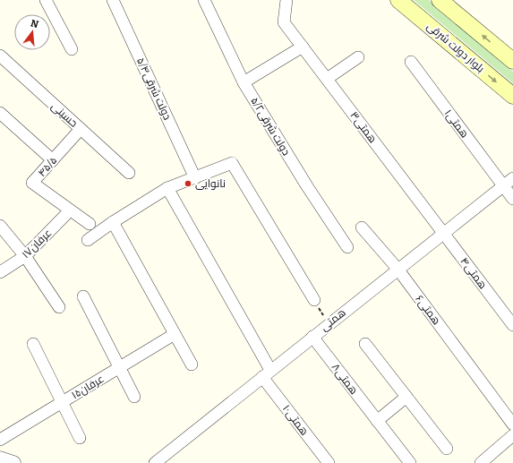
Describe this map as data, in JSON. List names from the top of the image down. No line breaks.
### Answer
{"streets":{"main road":["بلوار دولت شرقی"],"street":["۵/۴دولت شرقی","حسینی","۱همتی","۵/۲دولت شرقی","۳همتی","۴۵/۵","۱۷عرفان","۴همتی","۶همتی","همتی","همتی۸","۱۵عرفان","۱۰همتی"]},"crossings":[["حسینی","۴۵/۵"],["۱همتی","همتی"],["۳همتی","۴همتی"],["۳همتی","همتی"],["۴۵/۵","۱۷عرفان"],["۴همتی","همتی"],["۶همتی","همتی"],["همتی","همتی۸"],["همتی","۱۰همتی"]],"places":["نانوایی"],"north":"top"}
